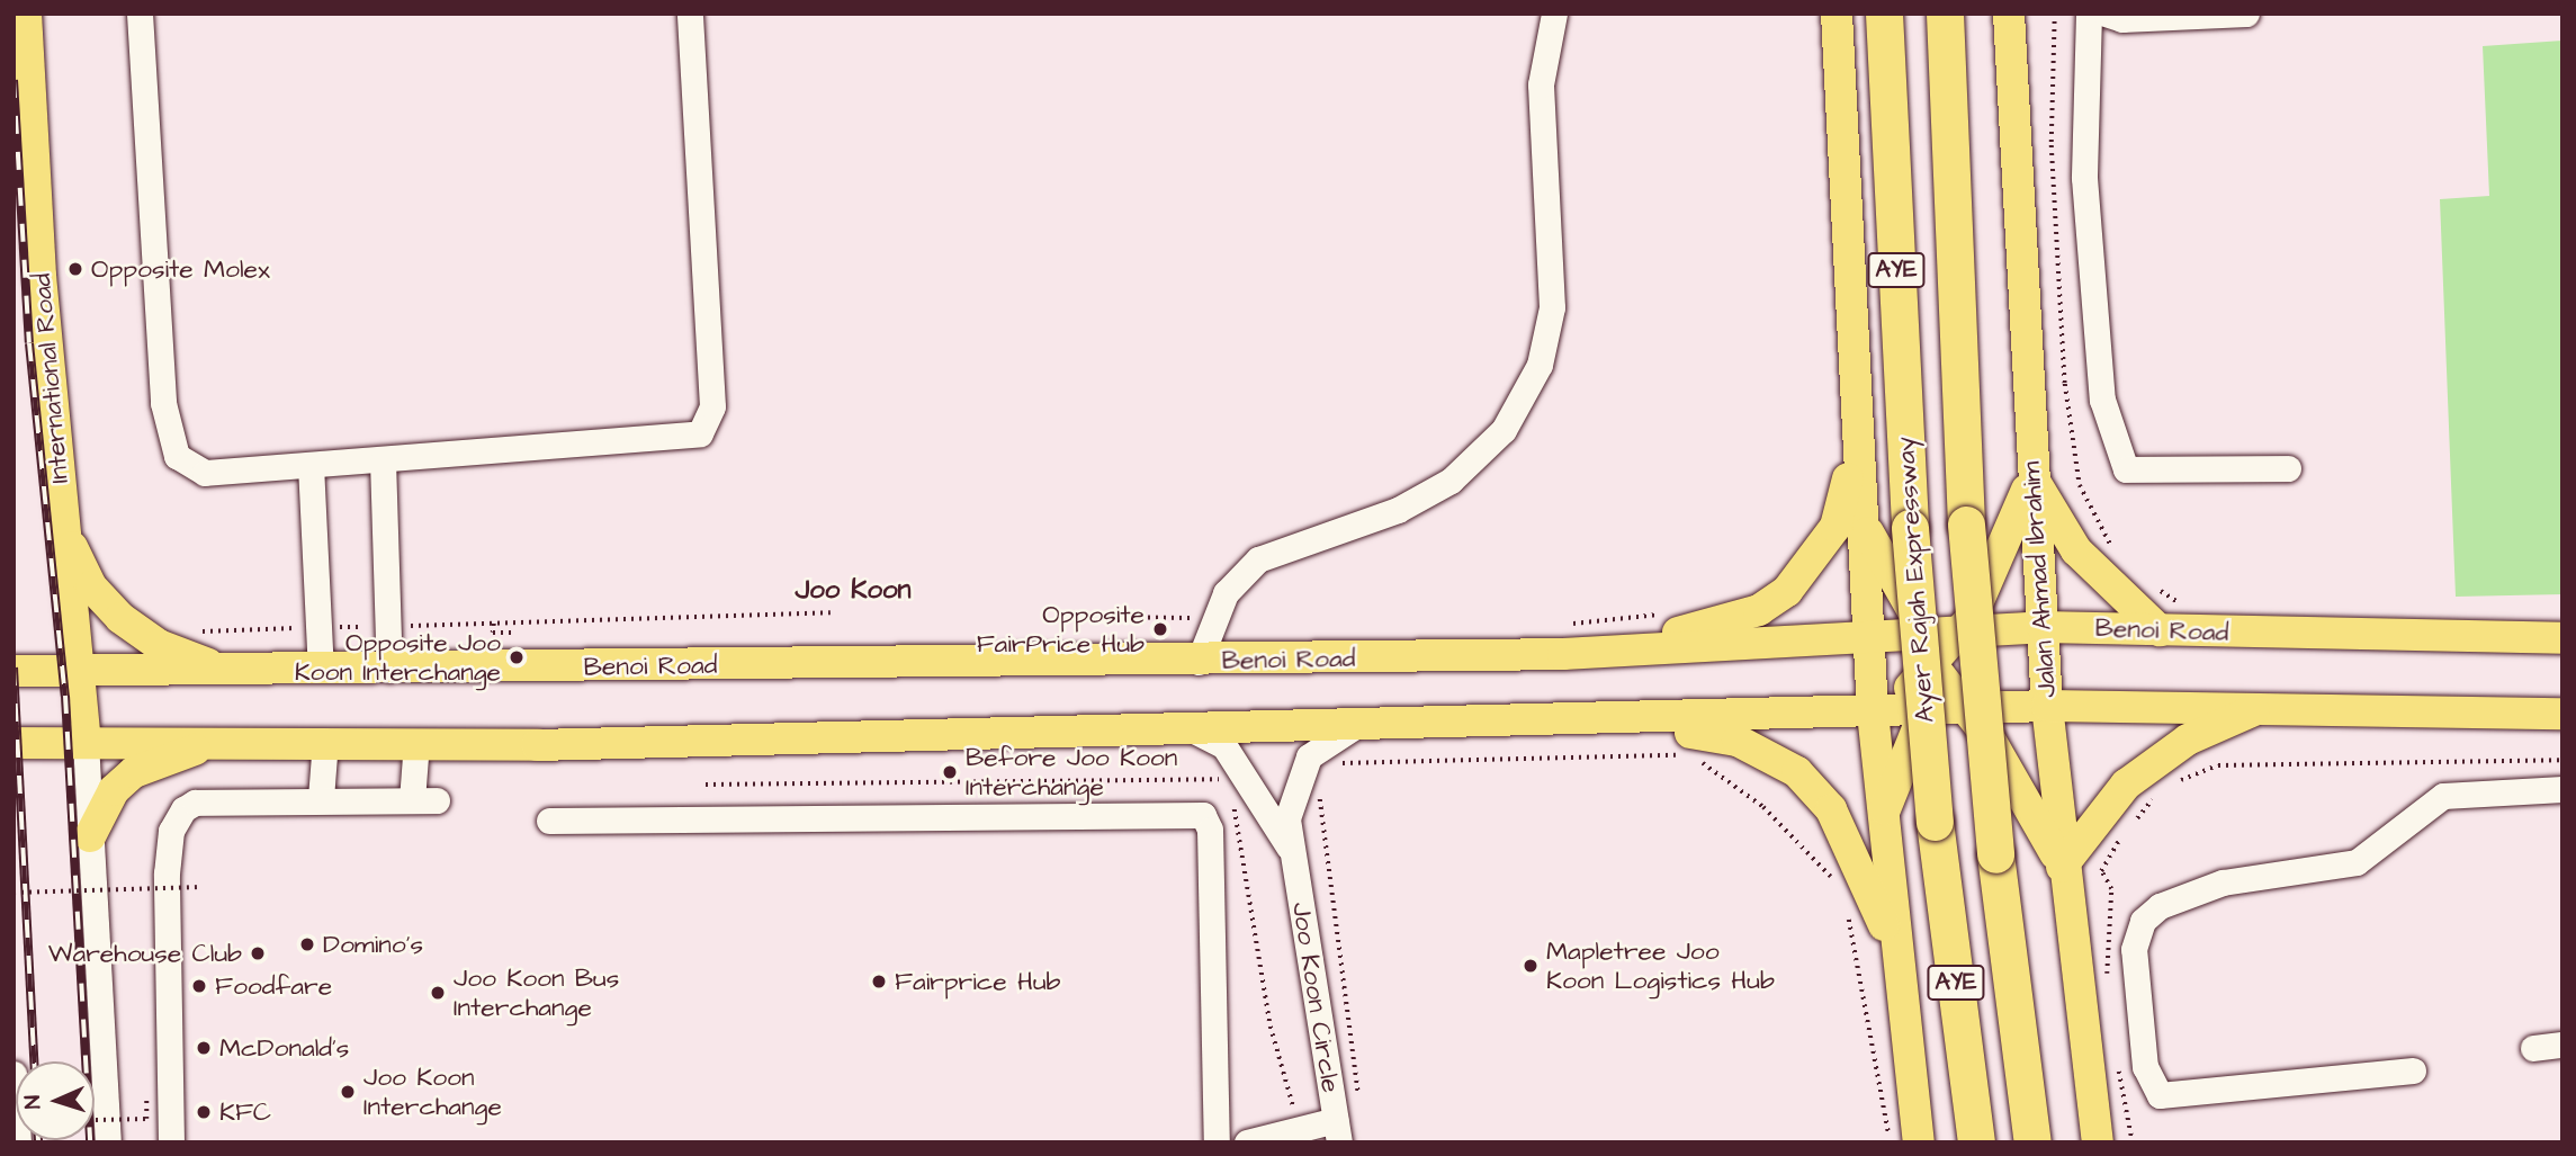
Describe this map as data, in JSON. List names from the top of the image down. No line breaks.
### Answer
{"streets":{"highway":["AYE","Ayer Rajah Expressway"],"main road":["International Road","Jalan Ahmad Ibrahim","Benoi Road"],"street":["Joo Koon Circle"]},"crossings":[["International Road","Benoi Road"],["Jalan Ahmad Ibrahim","Benoi Road"]],"districts":["Joo Koon"],"places":["Opposite Molex","Opposite FairPrice Hub","Opposite Joo Koon Interchange","Before Joo Koon Interchange","Domino's","Warehouse Club","Mapletree Joo Koon Logistics Hub","Fairprice Hub","Foodfare","Joo Koon Bus Interchange","McDonald's","Joo Koon Interchange","KFC"],"north":"left"}
